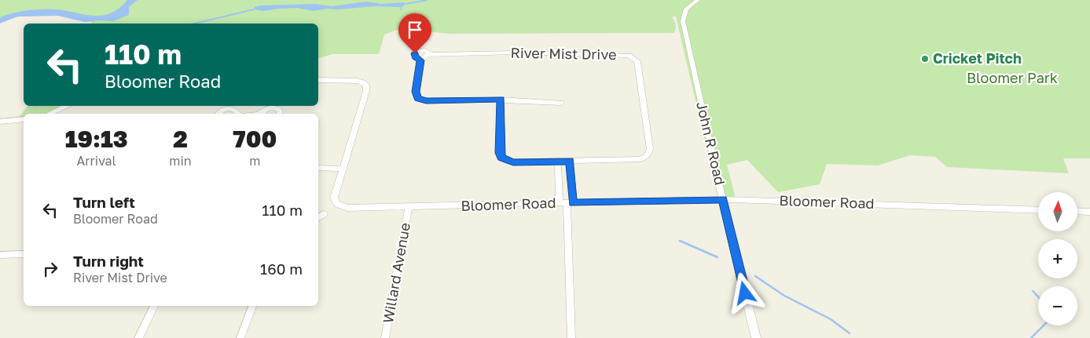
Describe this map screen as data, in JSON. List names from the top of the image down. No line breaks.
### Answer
{"streets":{"street":["River Mist Drive","John R Road","Bloomer Road","Willard Avenue"]},"crossings":[["John R Road","Bloomer Road"],["Bloomer Road","Willard Avenue"]],"parks":["Bloomer Park"],"places":["Cricket Pitch"],"north":"top","page":{"turn":["110 m","Bloomer Road"],"eta":["19:13","Arrival","2","min","700","m"],"list":[{"name":"Turn left","note":"Bloomer Road","value":"110 m"},{"name":"Turn right","note":"River Mist Drive","value":"160 m"}],"map_buttons":["+","−"]}}
